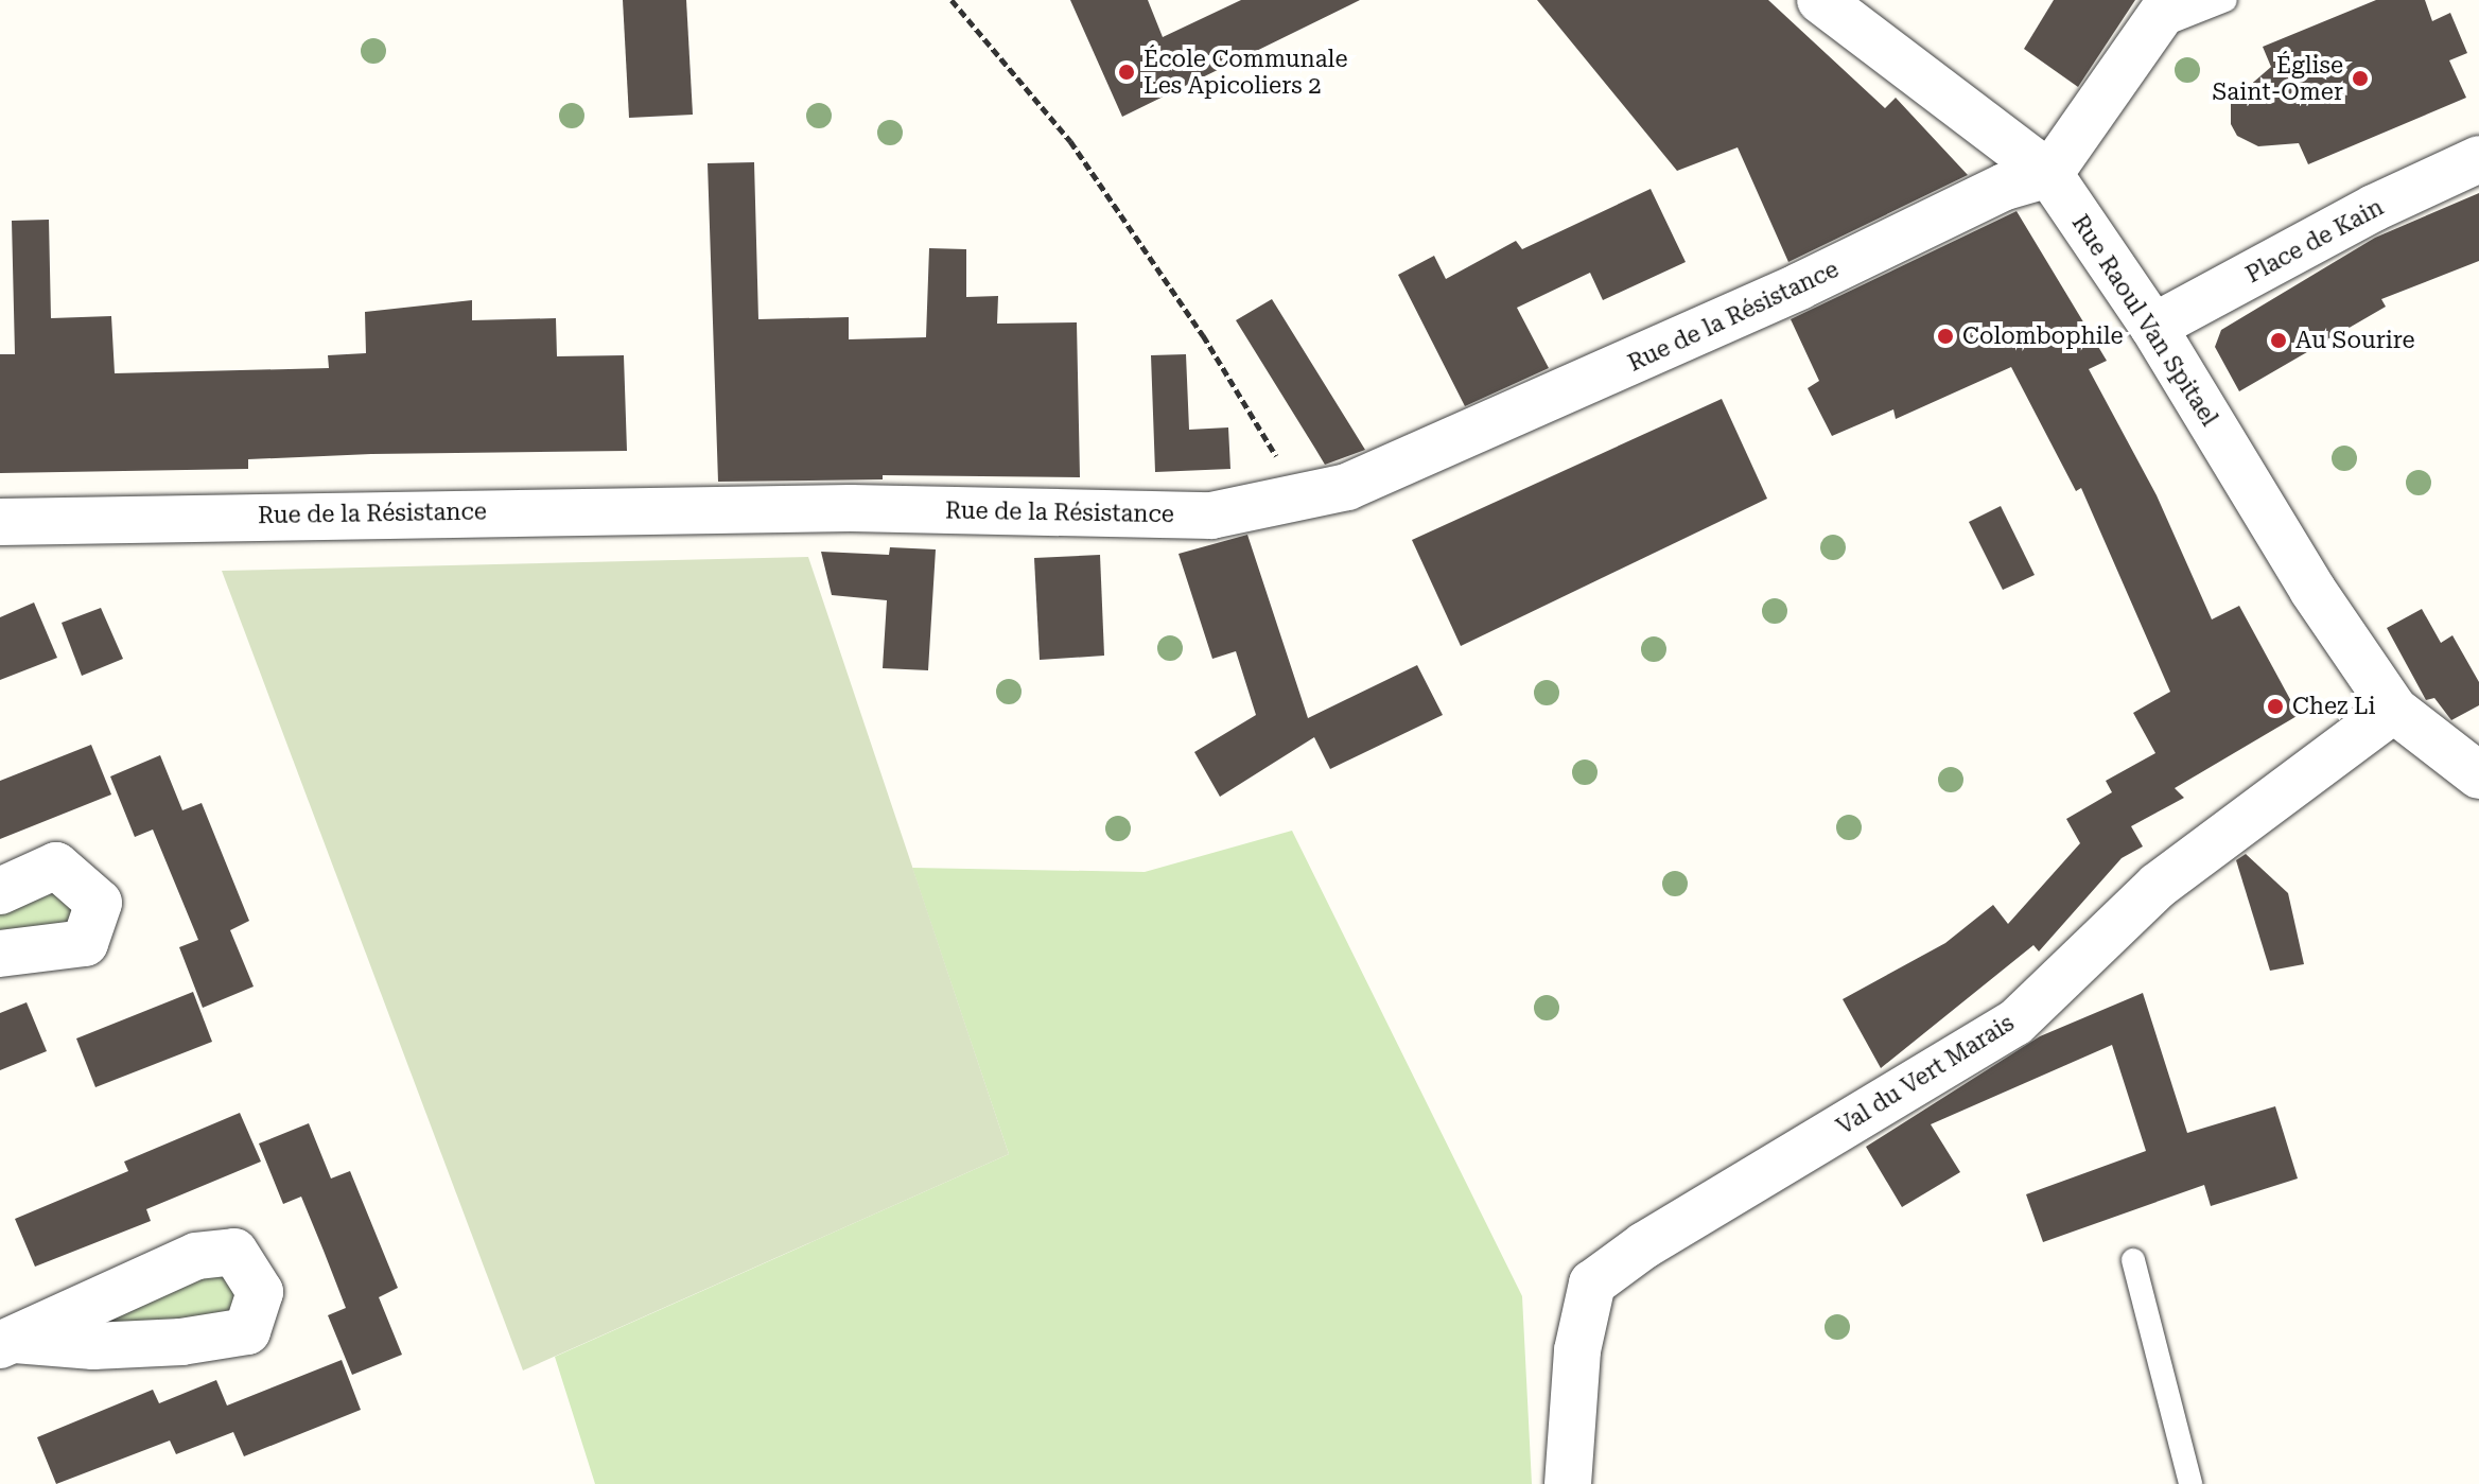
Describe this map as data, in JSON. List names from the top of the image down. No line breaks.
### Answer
{"streets":{"street":["Place de Kain","Rue de la Résistance","Rue Raoul Van Spitael","Val du Vert Marais"]},"crossings":[["Place de Kain","Rue Raoul Van Spitael"],["Rue de la Résistance","Rue Raoul Van Spitael"],["Rue Raoul Van Spitael","Val du Vert Marais"]],"places":["École Communale Les Apicoliers 2","Église Saint-Omer","Colombophile","Au Sourire","Chez Li"]}
